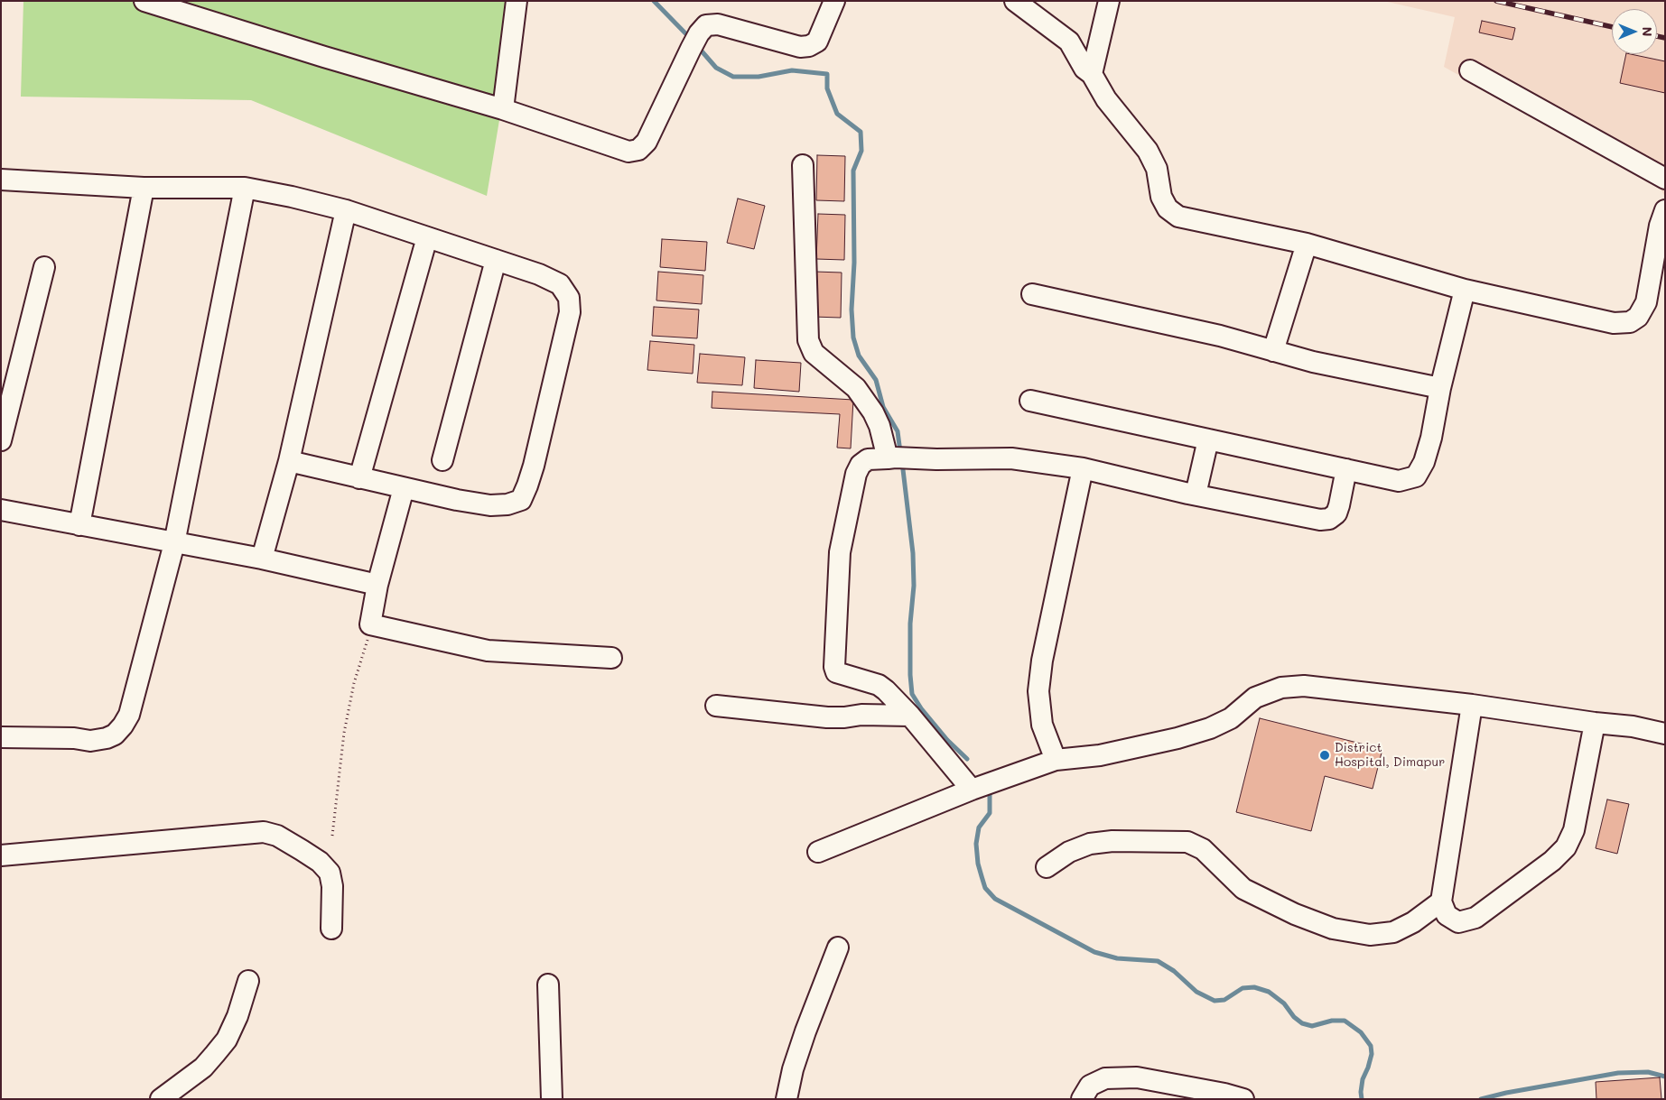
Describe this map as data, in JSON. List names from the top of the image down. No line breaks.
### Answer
{"places":["District Hospital, Dimapur"],"north":"right"}
